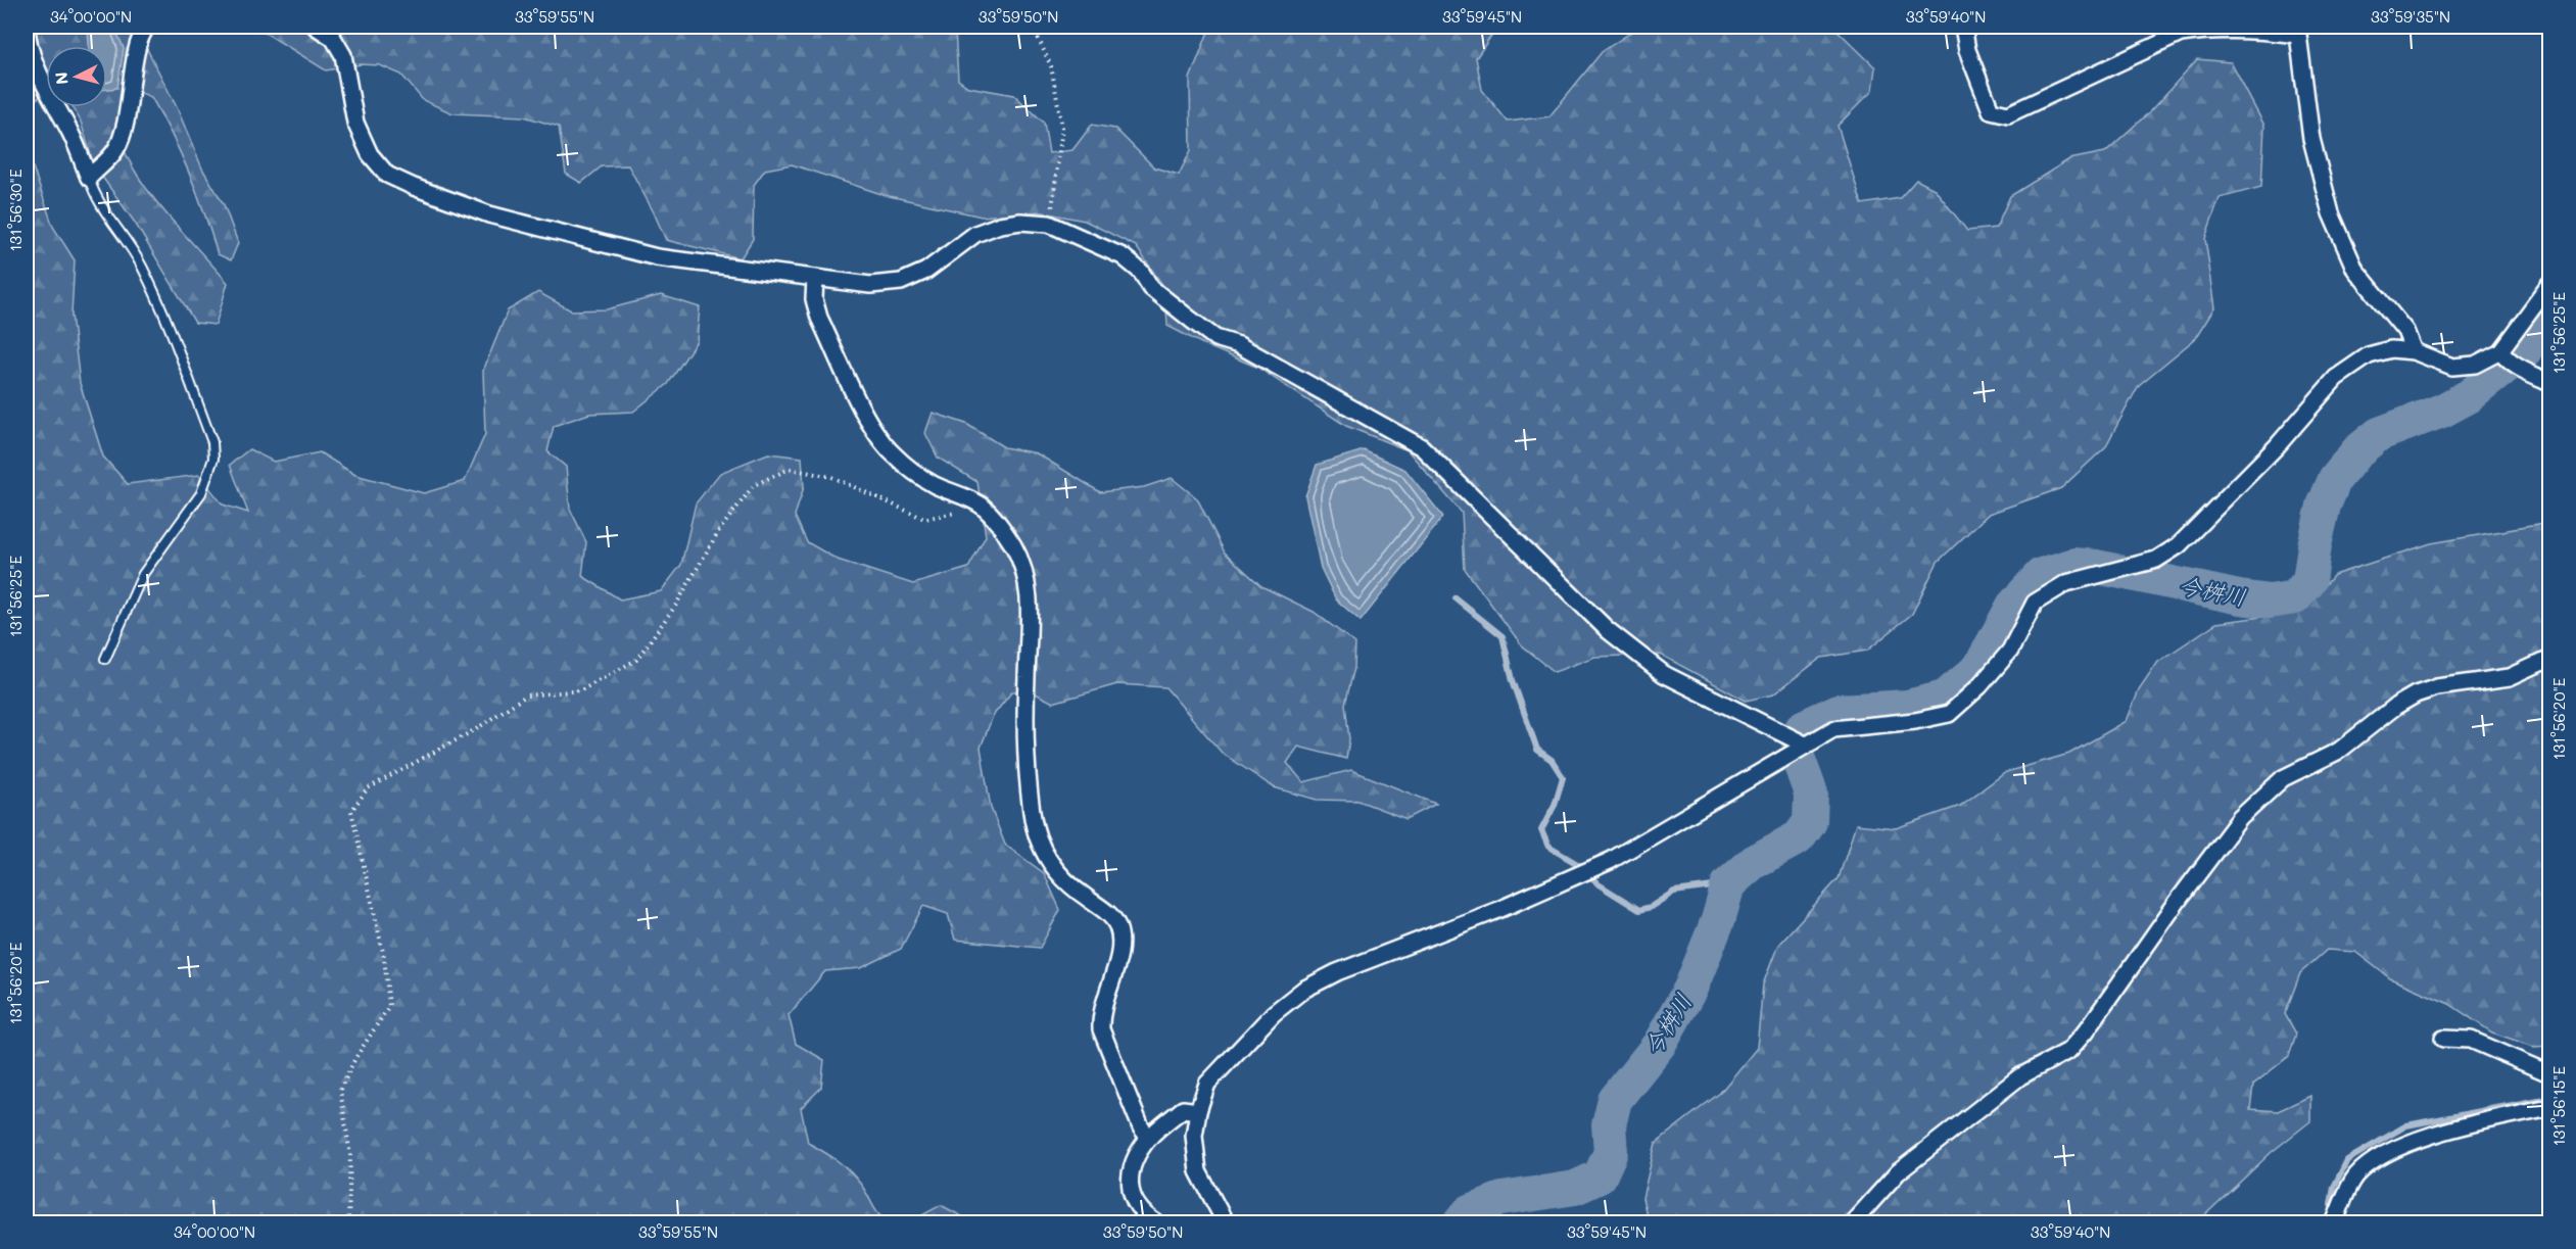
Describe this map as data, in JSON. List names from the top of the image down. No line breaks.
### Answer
{"water":["今桝川"],"north":"left","coordinates":["34°00'00\"N","33°59'55\"N","33°59'50\"N","33°59'45\"N","33°59'40\"N","33°59'35\"N","131°56'30\"E","131°56'25\"E","131°56'20\"E","131°56'15\"E"]}
